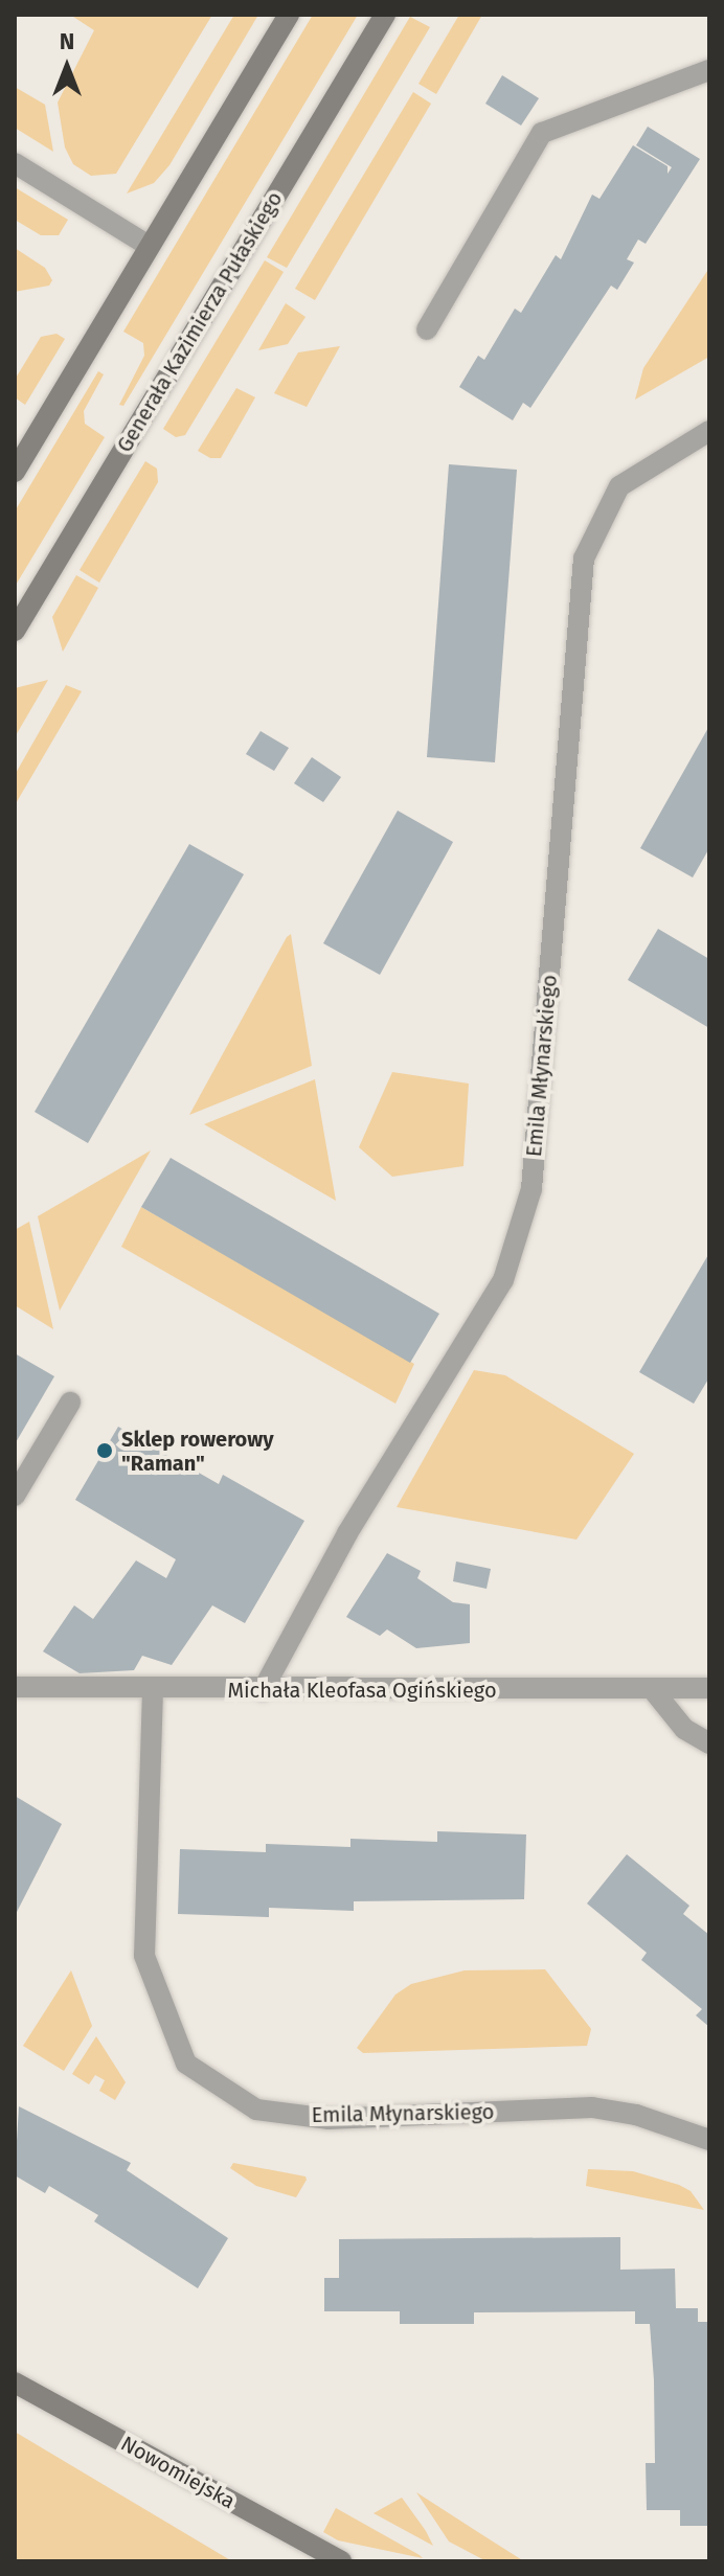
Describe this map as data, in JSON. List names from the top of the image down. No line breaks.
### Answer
{"streets":{"main road":["Generała Kazimierza Pułaskiego","Nowomiejska"],"street":["Emila Młynarskiego","Michała Kleofasa Ogińskiego"]},"crossings":[["Emila Młynarskiego","Michała Kleofasa Ogińskiego"]],"places":["Sklep rowerowy \"Raman\""],"north":"top"}
